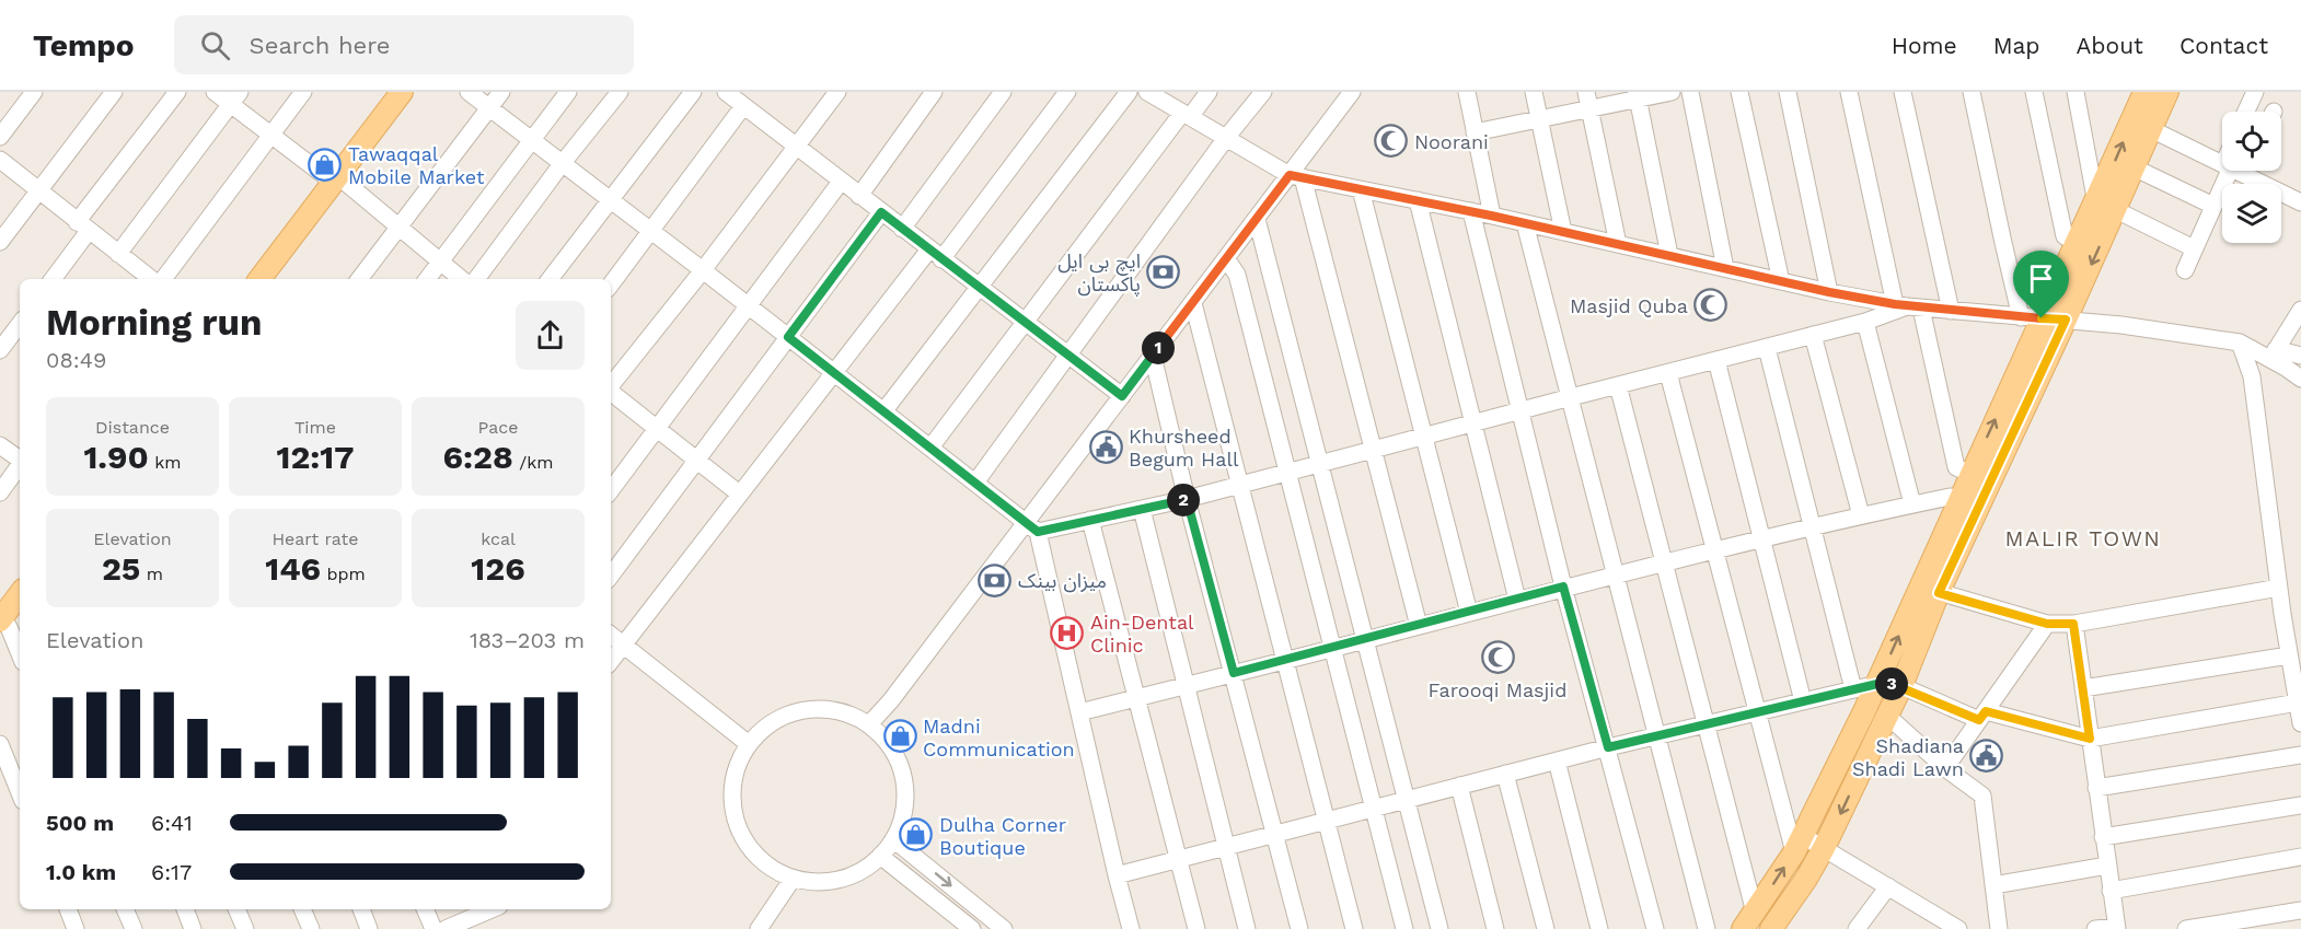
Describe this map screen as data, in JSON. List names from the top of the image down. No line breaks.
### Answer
{"districts":["MALIR TOWN"],"places":{"mosque":["Noorani","Masjid Quba","Farooqi Masjid"],"shop":["Tawaqqal Mobile Market","Madni Communication","Dulha Corner Boutique"],"bank":["ایچ بی ایل پاکستان","میزان بینک"],"public building":["Khursheed Begum Hall","Shadiana Shadi Lawn"],"hospital":["Ain-Dental Clinic"]},"page":{"header":"Tempo","search":"Search here","nav":["Home","Map","About","Contact"],"heading":["Morning run","08:49"],"pins":["1","2","3"],"stats":[["Distance","1.90 km"],["Time","12:17"],["Pace","6:28 /km"],["Elevation","25 m"],["Heart rate","146 bpm"],["kcal","126"]],"chart":["Elevation","183–203 m"],"list":[{"name":"500 m","note":"6:41"},{"name":"1.0 km","note":"6:17"}]}}
